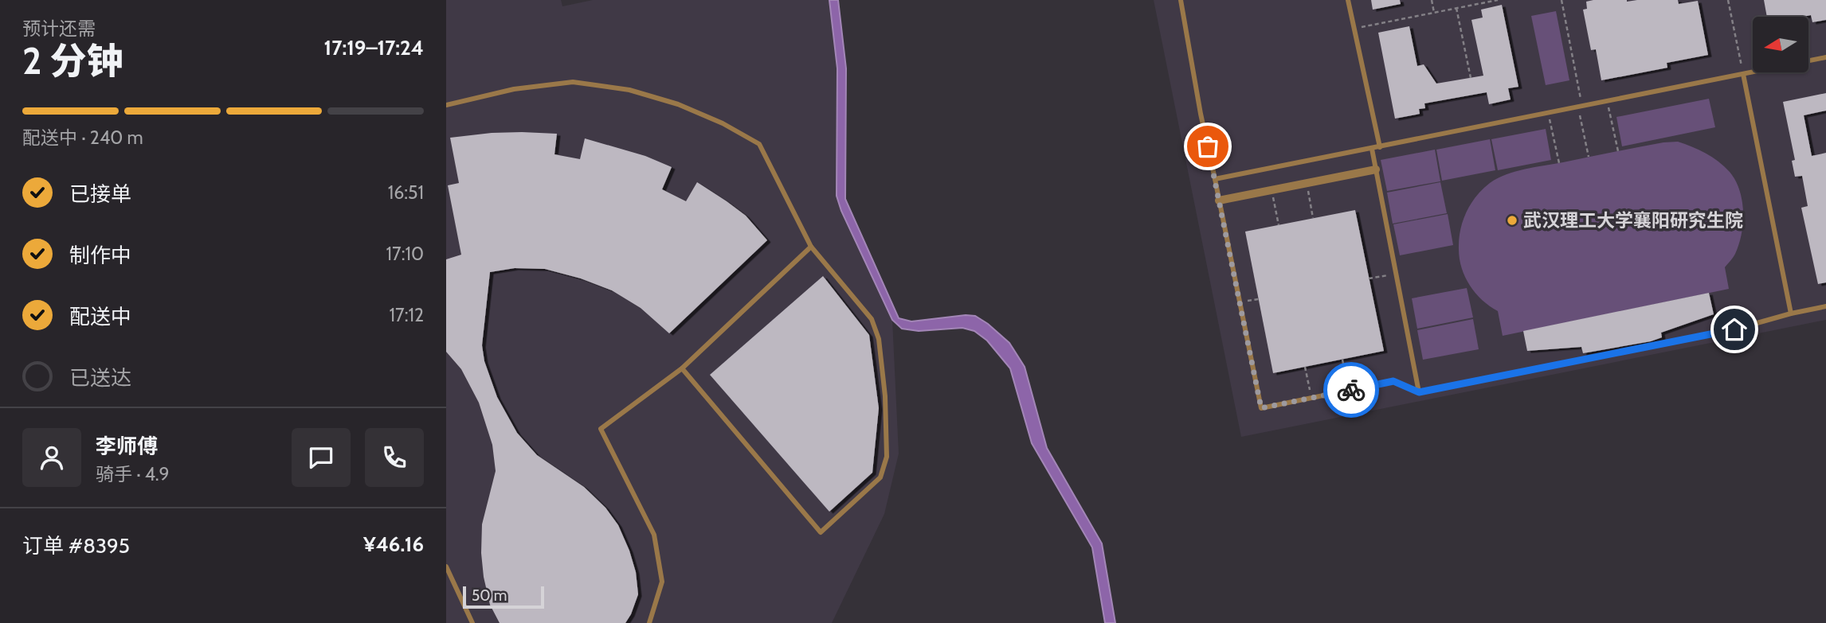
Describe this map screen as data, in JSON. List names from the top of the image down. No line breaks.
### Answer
{"places":["武汉理工大学襄阳研究生院"],"scale_bar":"50 m","north":"left","page":{"heading":["2 分钟","预计还需","17:19–17:24"],"panel":["李师傅","骑手 · 4.9","订单 #8395","¥46.16"],"bar":"配送中 · 240 m","list":[["已接单","16:51"],["制作中","17:10"],["配送中","17:12"],"已送达"],"scale":"50 m"}}
